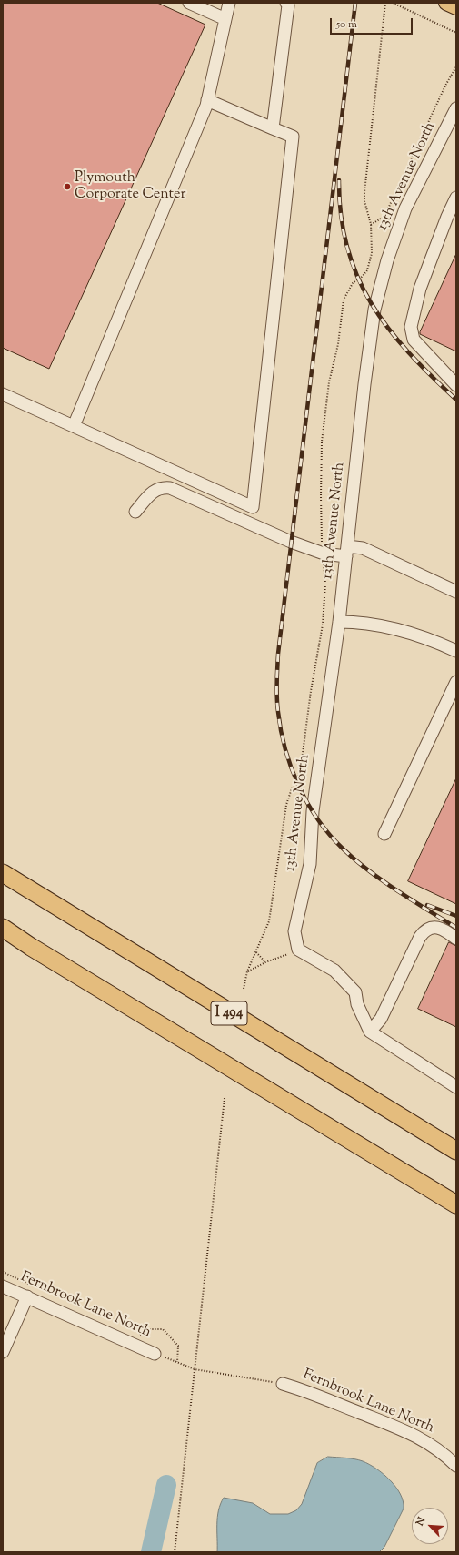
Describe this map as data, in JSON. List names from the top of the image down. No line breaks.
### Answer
{"streets":{"highway":["I 494"],"street":["13th Avenue North","Fernbrook Lane North"]},"places":["Plymouth Corporate Center"],"scale_bar":"50 m","north":"top left"}
